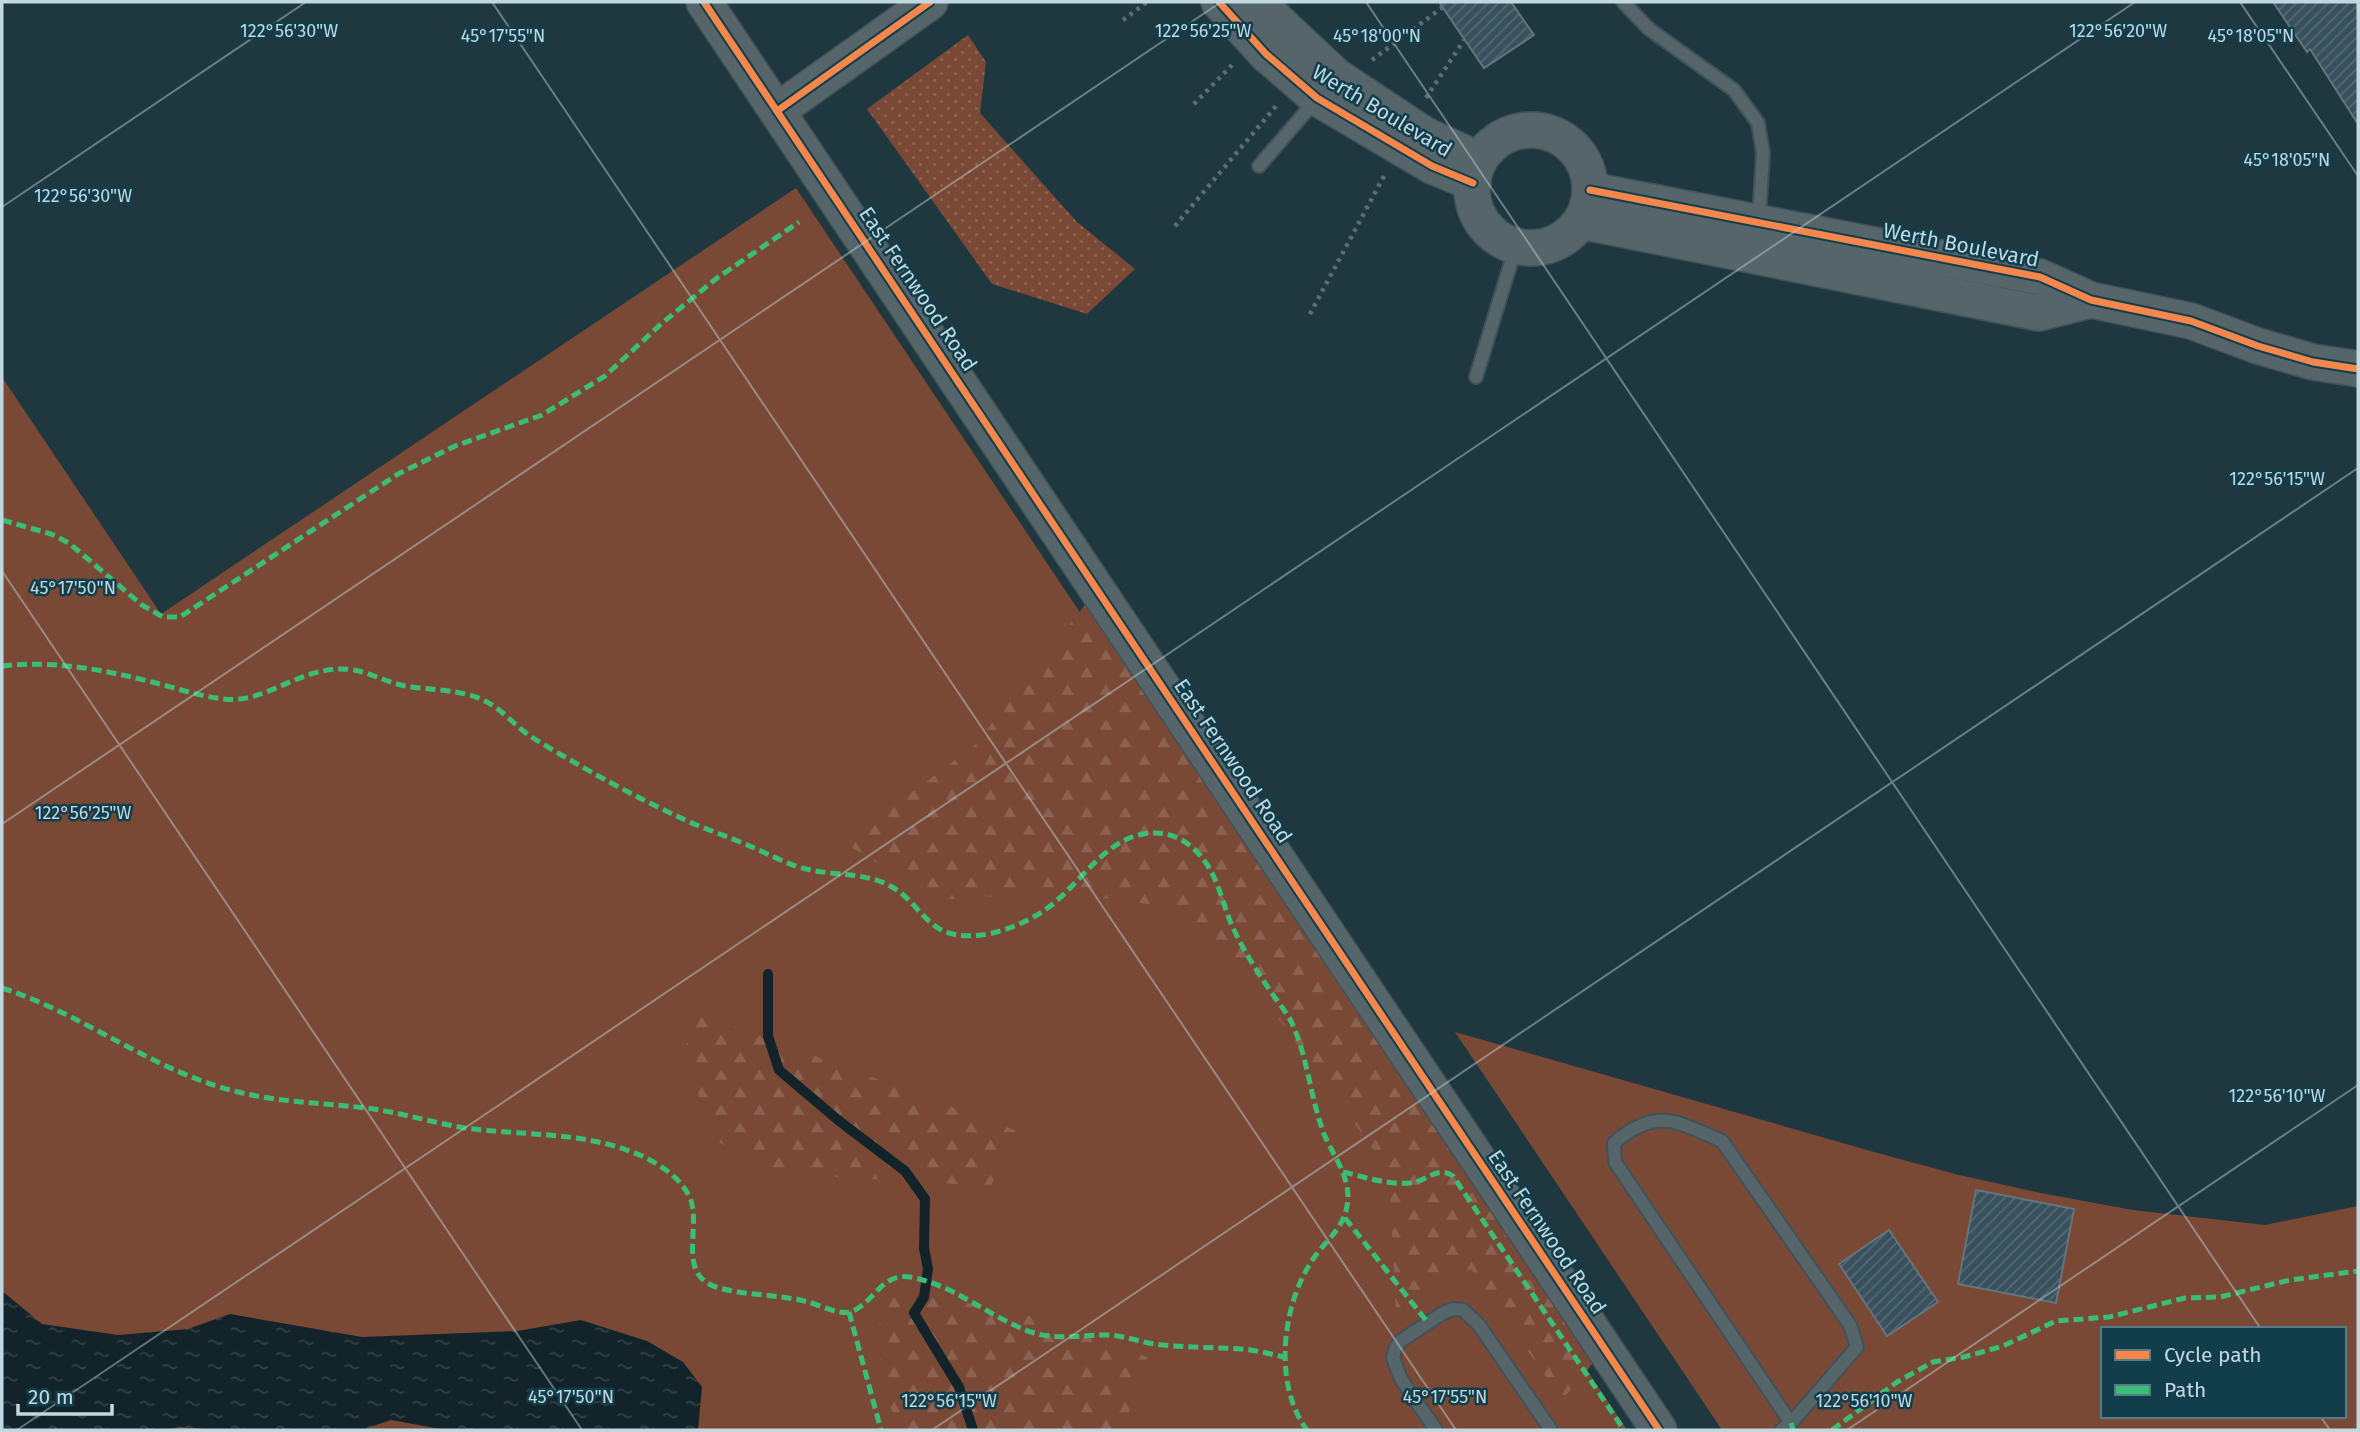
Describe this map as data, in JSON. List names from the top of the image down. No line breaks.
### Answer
{"streets":{"street":["Werth Boulevard","East Fernwood Road"]},"legend":["Cycle path","Path"],"scale_bar":"20 m","coordinates":["122°56'30\"W","122°56'25\"W","122°56'20\"W","45°17'55\"N","45°18'00\"N","45°18'05\"N","122°56'15\"W","45°17'50\"N","122°56'10\"W"]}
